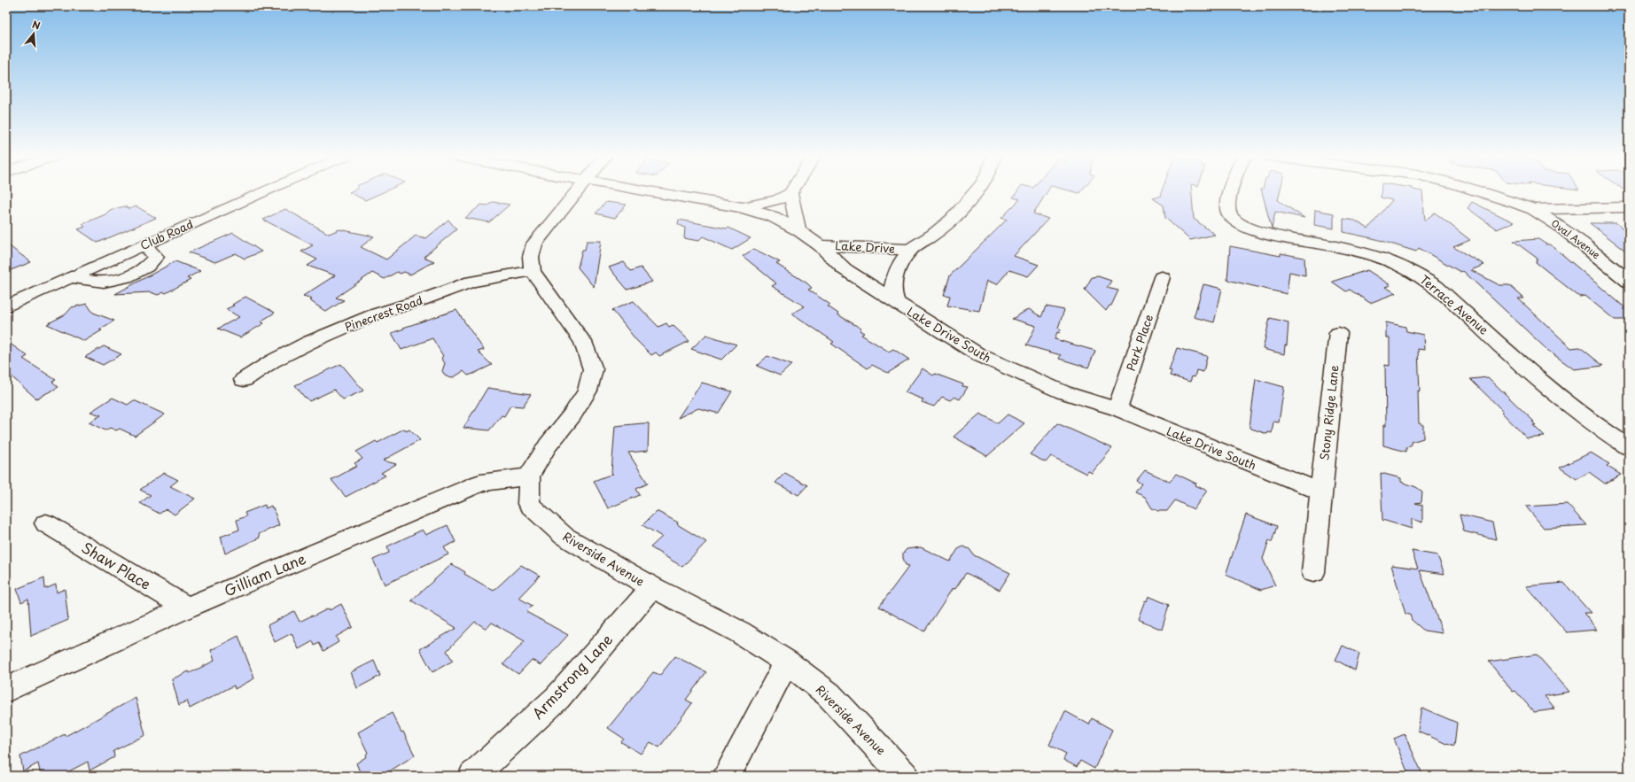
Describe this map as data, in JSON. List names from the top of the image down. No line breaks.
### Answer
{"streets":{"street":["Club Road","Oval Avenue","Lake Drive","Terrace Avenue","Pinecrest Road","Lake Drive South","Park Place","Stony Ridge Lane","Riverside Avenue","Shaw Place","Gilliam Lane","Armstrong Lane"]},"crossings":[["Lake Drive","Lake Drive South"],["Lake Drive South","Park Place"],["Lake Drive South","Stony Ridge Lane"],["Riverside Avenue","Gilliam Lane"],["Riverside Avenue","Armstrong Lane"],["Shaw Place","Gilliam Lane"]],"north":"top"}
